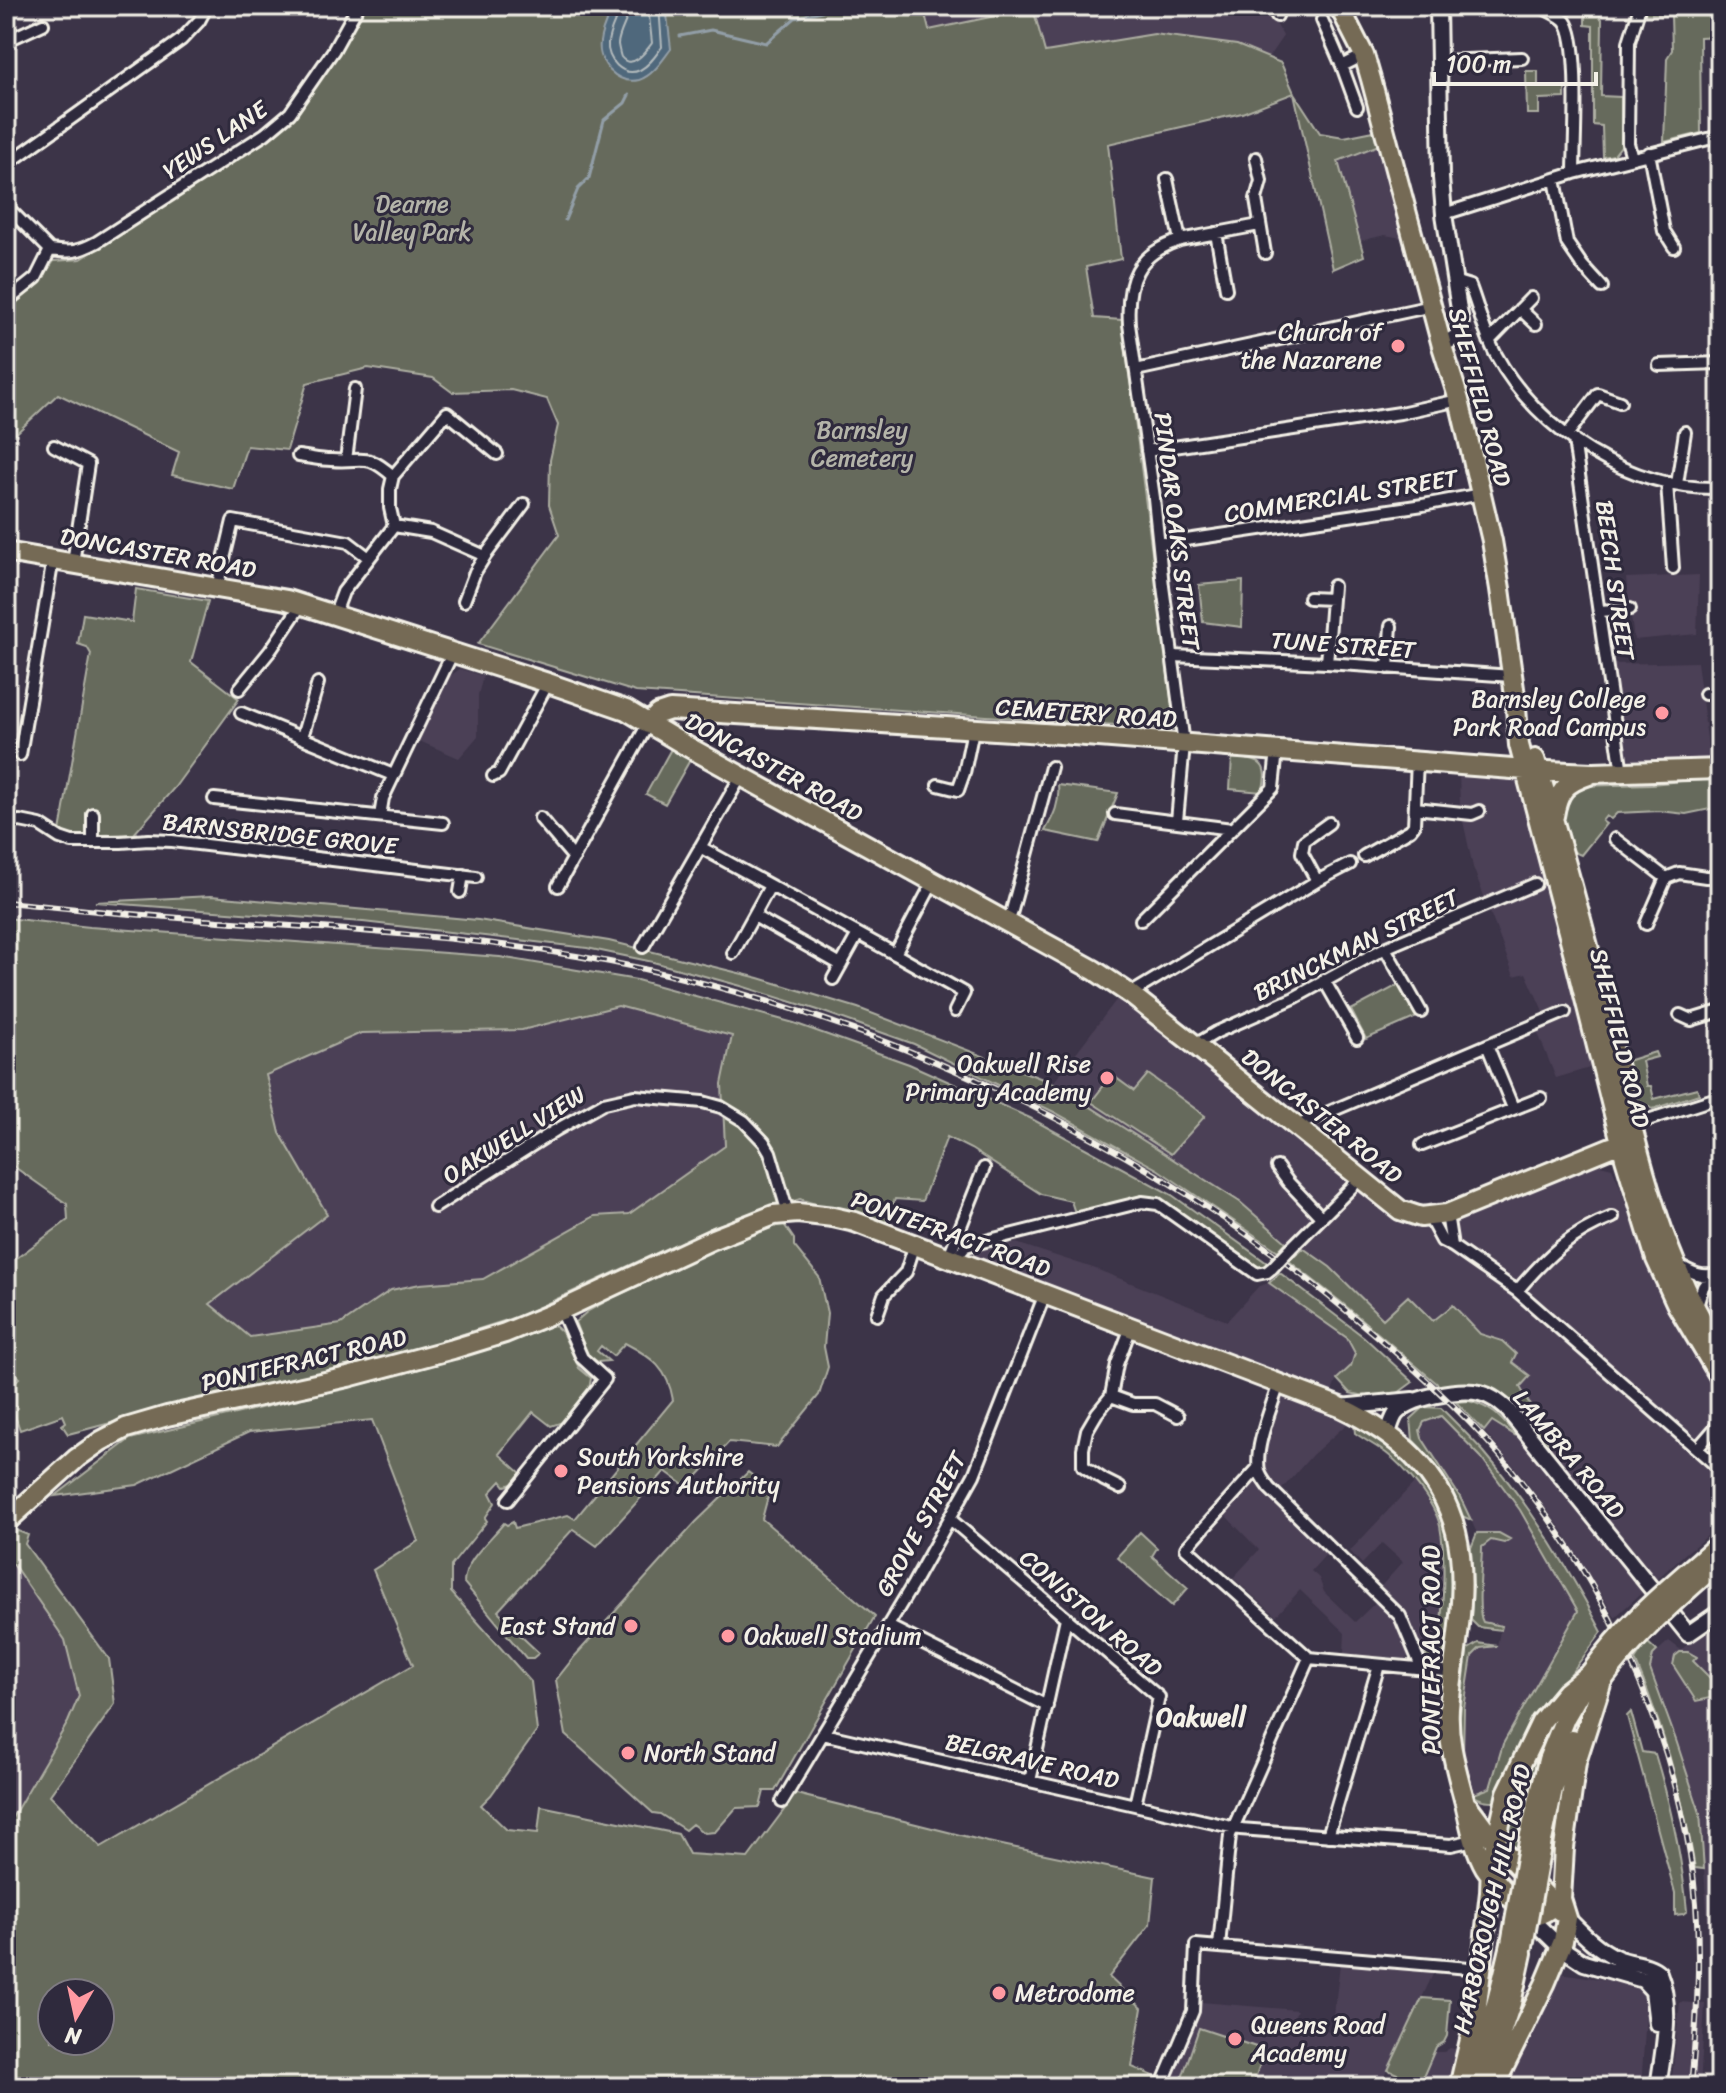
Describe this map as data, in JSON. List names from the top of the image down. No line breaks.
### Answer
{"streets":{"highway":["SHEFFIELD ROAD","DONCASTER ROAD","CEMETERY ROAD","PONTEFRACT ROAD","HARBOROUGH HILL ROAD"],"street":["YEWS LANE","COMMERCIAL STREET","PINDAR OAKS STREET","BEECH STREET","TUNE STREET","BARNSBRIDGE GROVE","BRINCKMAN STREET","OAKWELL VIEW","LAMBRA ROAD","GROVE STREET","CONISTON ROAD","BELGRAVE ROAD"]},"crossings":[["SHEFFIELD ROAD","COMMERCIAL STREET"],["SHEFFIELD ROAD","TUNE STREET"],["SHEFFIELD ROAD","CEMETERY ROAD"],["COMMERCIAL STREET","PINDAR OAKS STREET"],["PINDAR OAKS STREET","TUNE STREET"],["PINDAR OAKS STREET","CEMETERY ROAD"],["DONCASTER ROAD","CEMETERY ROAD"],["DONCASTER ROAD","BRINCKMAN STREET"],["BEECH STREET","CEMETERY ROAD"],["OAKWELL VIEW","PONTEFRACT ROAD"],["PONTEFRACT ROAD","LAMBRA ROAD"],["PONTEFRACT ROAD","GROVE STREET"],["PONTEFRACT ROAD","BELGRAVE ROAD"],["GROVE STREET","CONISTON ROAD"],["GROVE STREET","BELGRAVE ROAD"],["CONISTON ROAD","BELGRAVE ROAD"]],"districts":["Oakwell"],"parks":["Dearne Valley Park","Barnsley Cemetery"],"places":["Church of the Nazarene","Barnsley College Park Road Campus","Oakwell Rise Primary Academy","South Yorkshire Pensions Authority","East Stand","Oakwell Stadium","North Stand","Metrodome","Queens Road Academy"],"scale_bar":"100 m","north":"bottom"}
